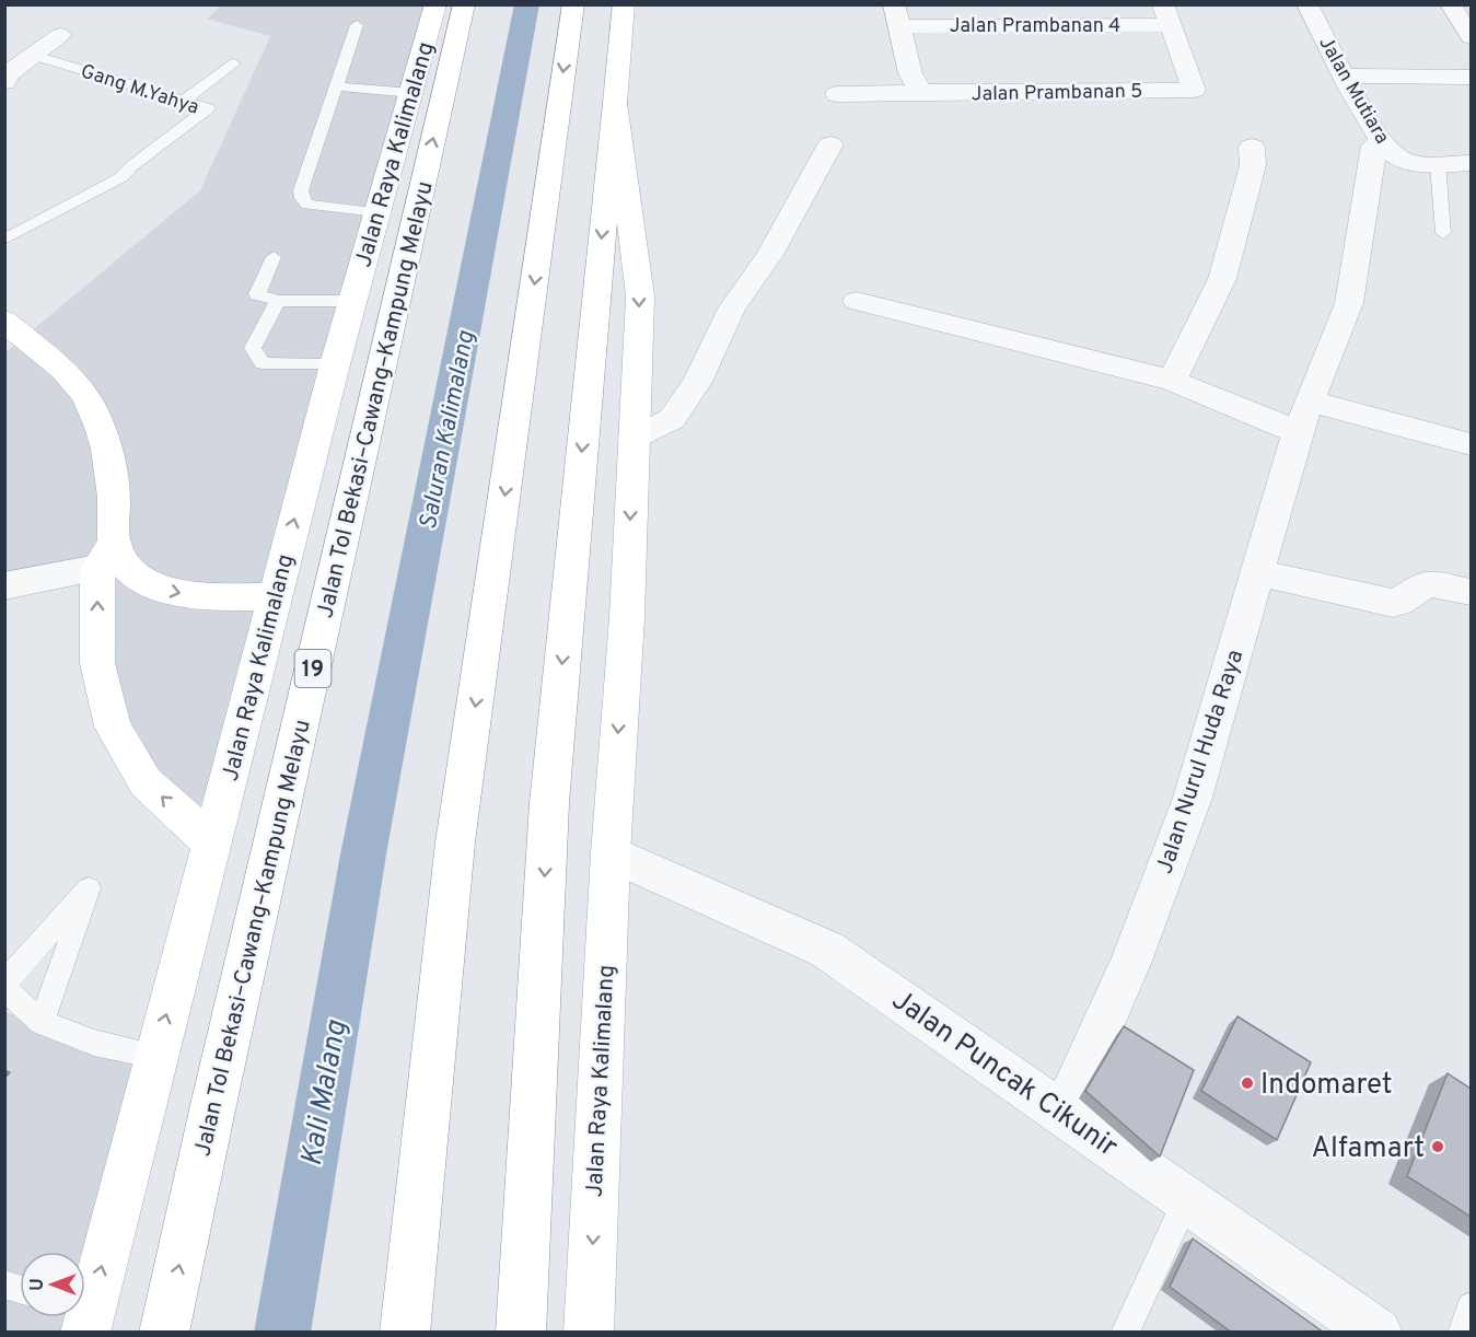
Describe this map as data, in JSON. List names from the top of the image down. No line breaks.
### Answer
{"streets":{"main road":["Jalan Raya Kalimalang","Jalan Tol Bekasi–Cawang–Kampung Melayu","19"],"street":["Jalan Prambanan 4","Jalan Mutiara","Jalan Prambanan 5","Jalan Nurul Huda Raya","Jalan Puncak Cikunir"],"lane":["Gang M.Yahya"]},"crossings":[["Jalan Prambanan 4","Jalan Prambanan 5"],["Jalan Raya Kalimalang","Jalan Puncak Cikunir"],["Jalan Nurul Huda Raya","Jalan Puncak Cikunir"]],"water":["Saluran Kalimalang","Kali Malang"],"places":["Indomaret","Alfamart"],"north":"left"}
